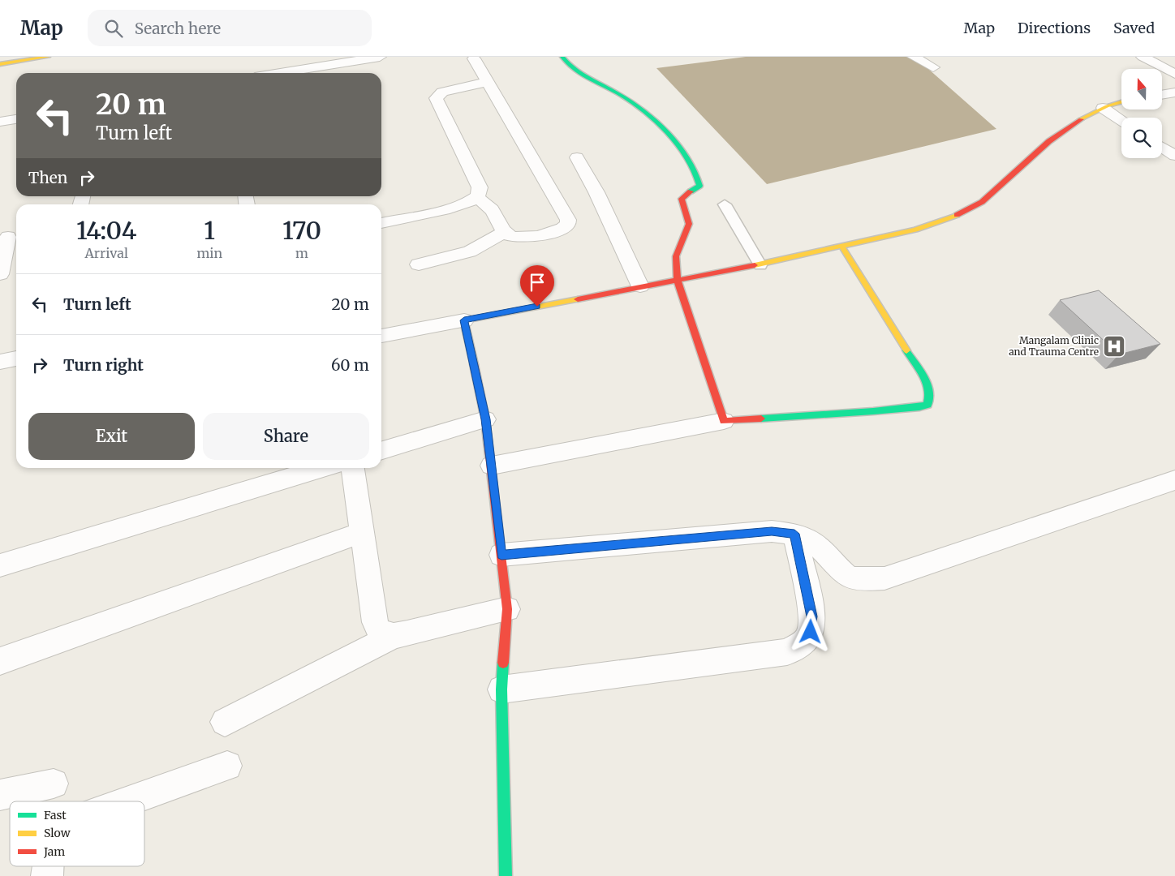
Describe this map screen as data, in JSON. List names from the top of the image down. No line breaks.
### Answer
{"places":{"hospital":["Mangalam Clinic and Trauma Centre"]},"legend":["Fast","Slow","Jam"],"north":"top","page":{"header":"Map","search":"Search here","nav":["Map","Directions","Saved"],"turn":["20 m","Turn left"],"then":"Then","eta":["14:04","Arrival","1","min","170","m"],"list":[{"name":"Turn left","value":"20 m"},{"name":"Turn right","value":"60 m"}],"buttons":["Exit","Share"]}}
